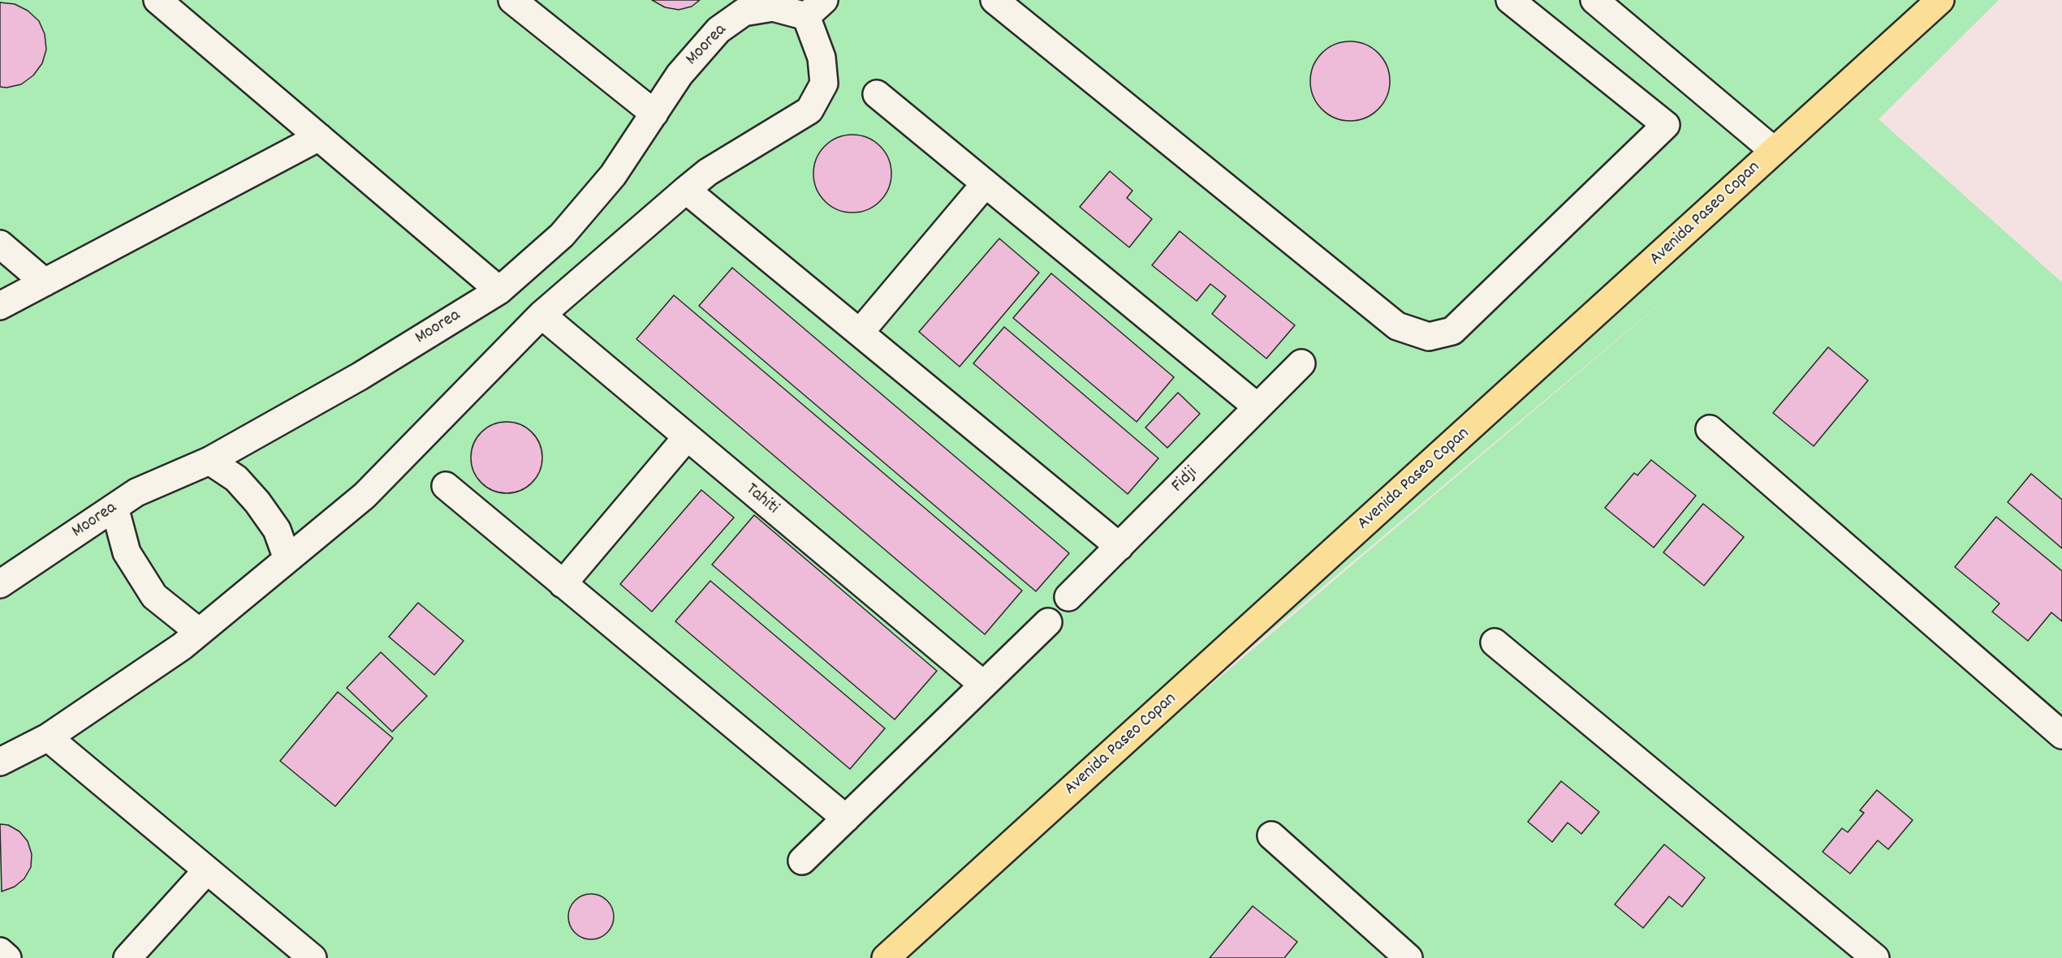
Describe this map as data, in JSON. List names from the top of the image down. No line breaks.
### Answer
{"streets":{"main road":["Avenida Paseo Copan"],"street":["Moorea","Fidji","Tahiti"]}}
